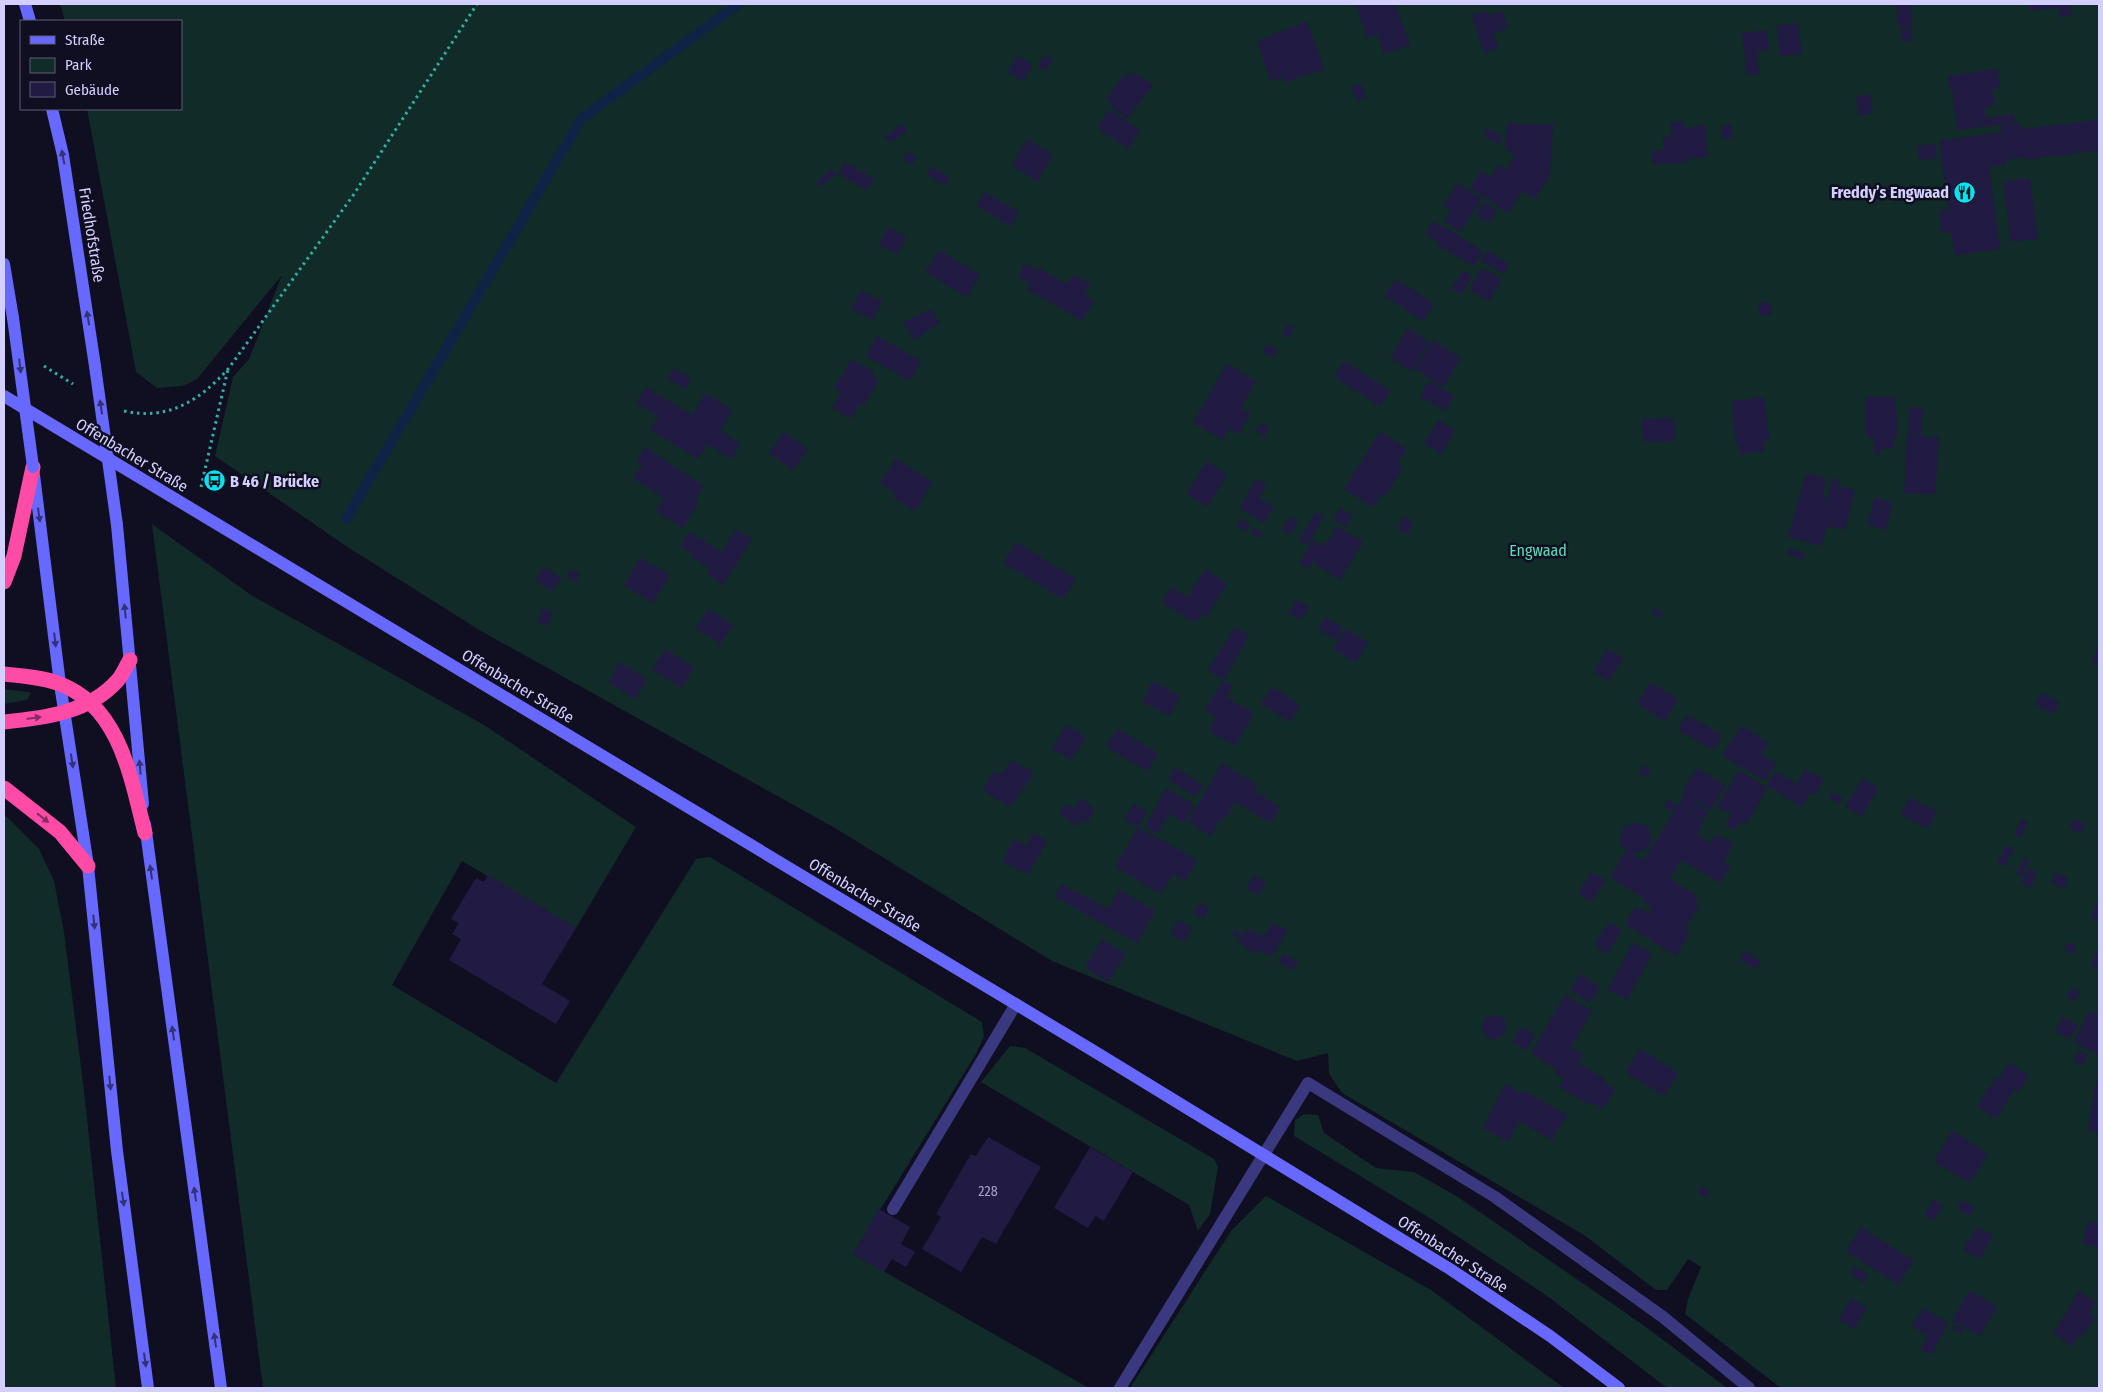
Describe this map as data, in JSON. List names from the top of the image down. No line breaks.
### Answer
{"streets":{"main road":["Friedhofstraße","Offenbacher Straße"]},"parks":["Engwaad"],"places":{"restaurant":["Freddy’s Engwaad"],"bus stop":["B 46 / Brücke"]},"house_numbers":["228"],"legend":["Straße","Park","Gebäude"]}
